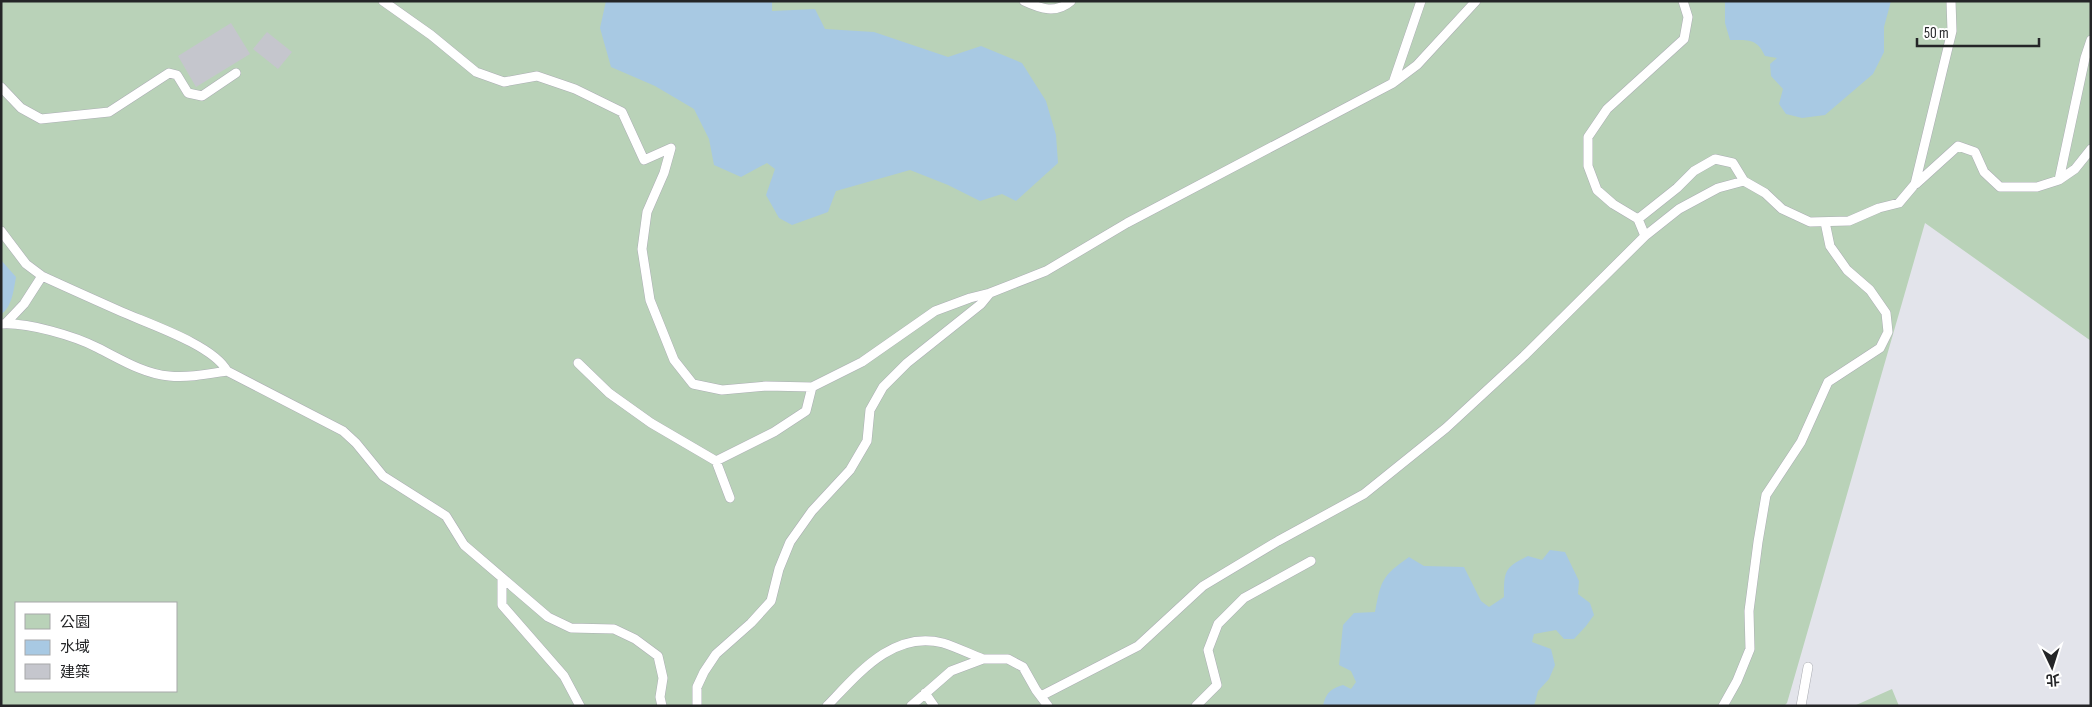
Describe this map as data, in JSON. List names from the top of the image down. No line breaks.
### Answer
{"legend":["公園","水域","建築"],"scale_bar":"50 m","north":"bottom"}
